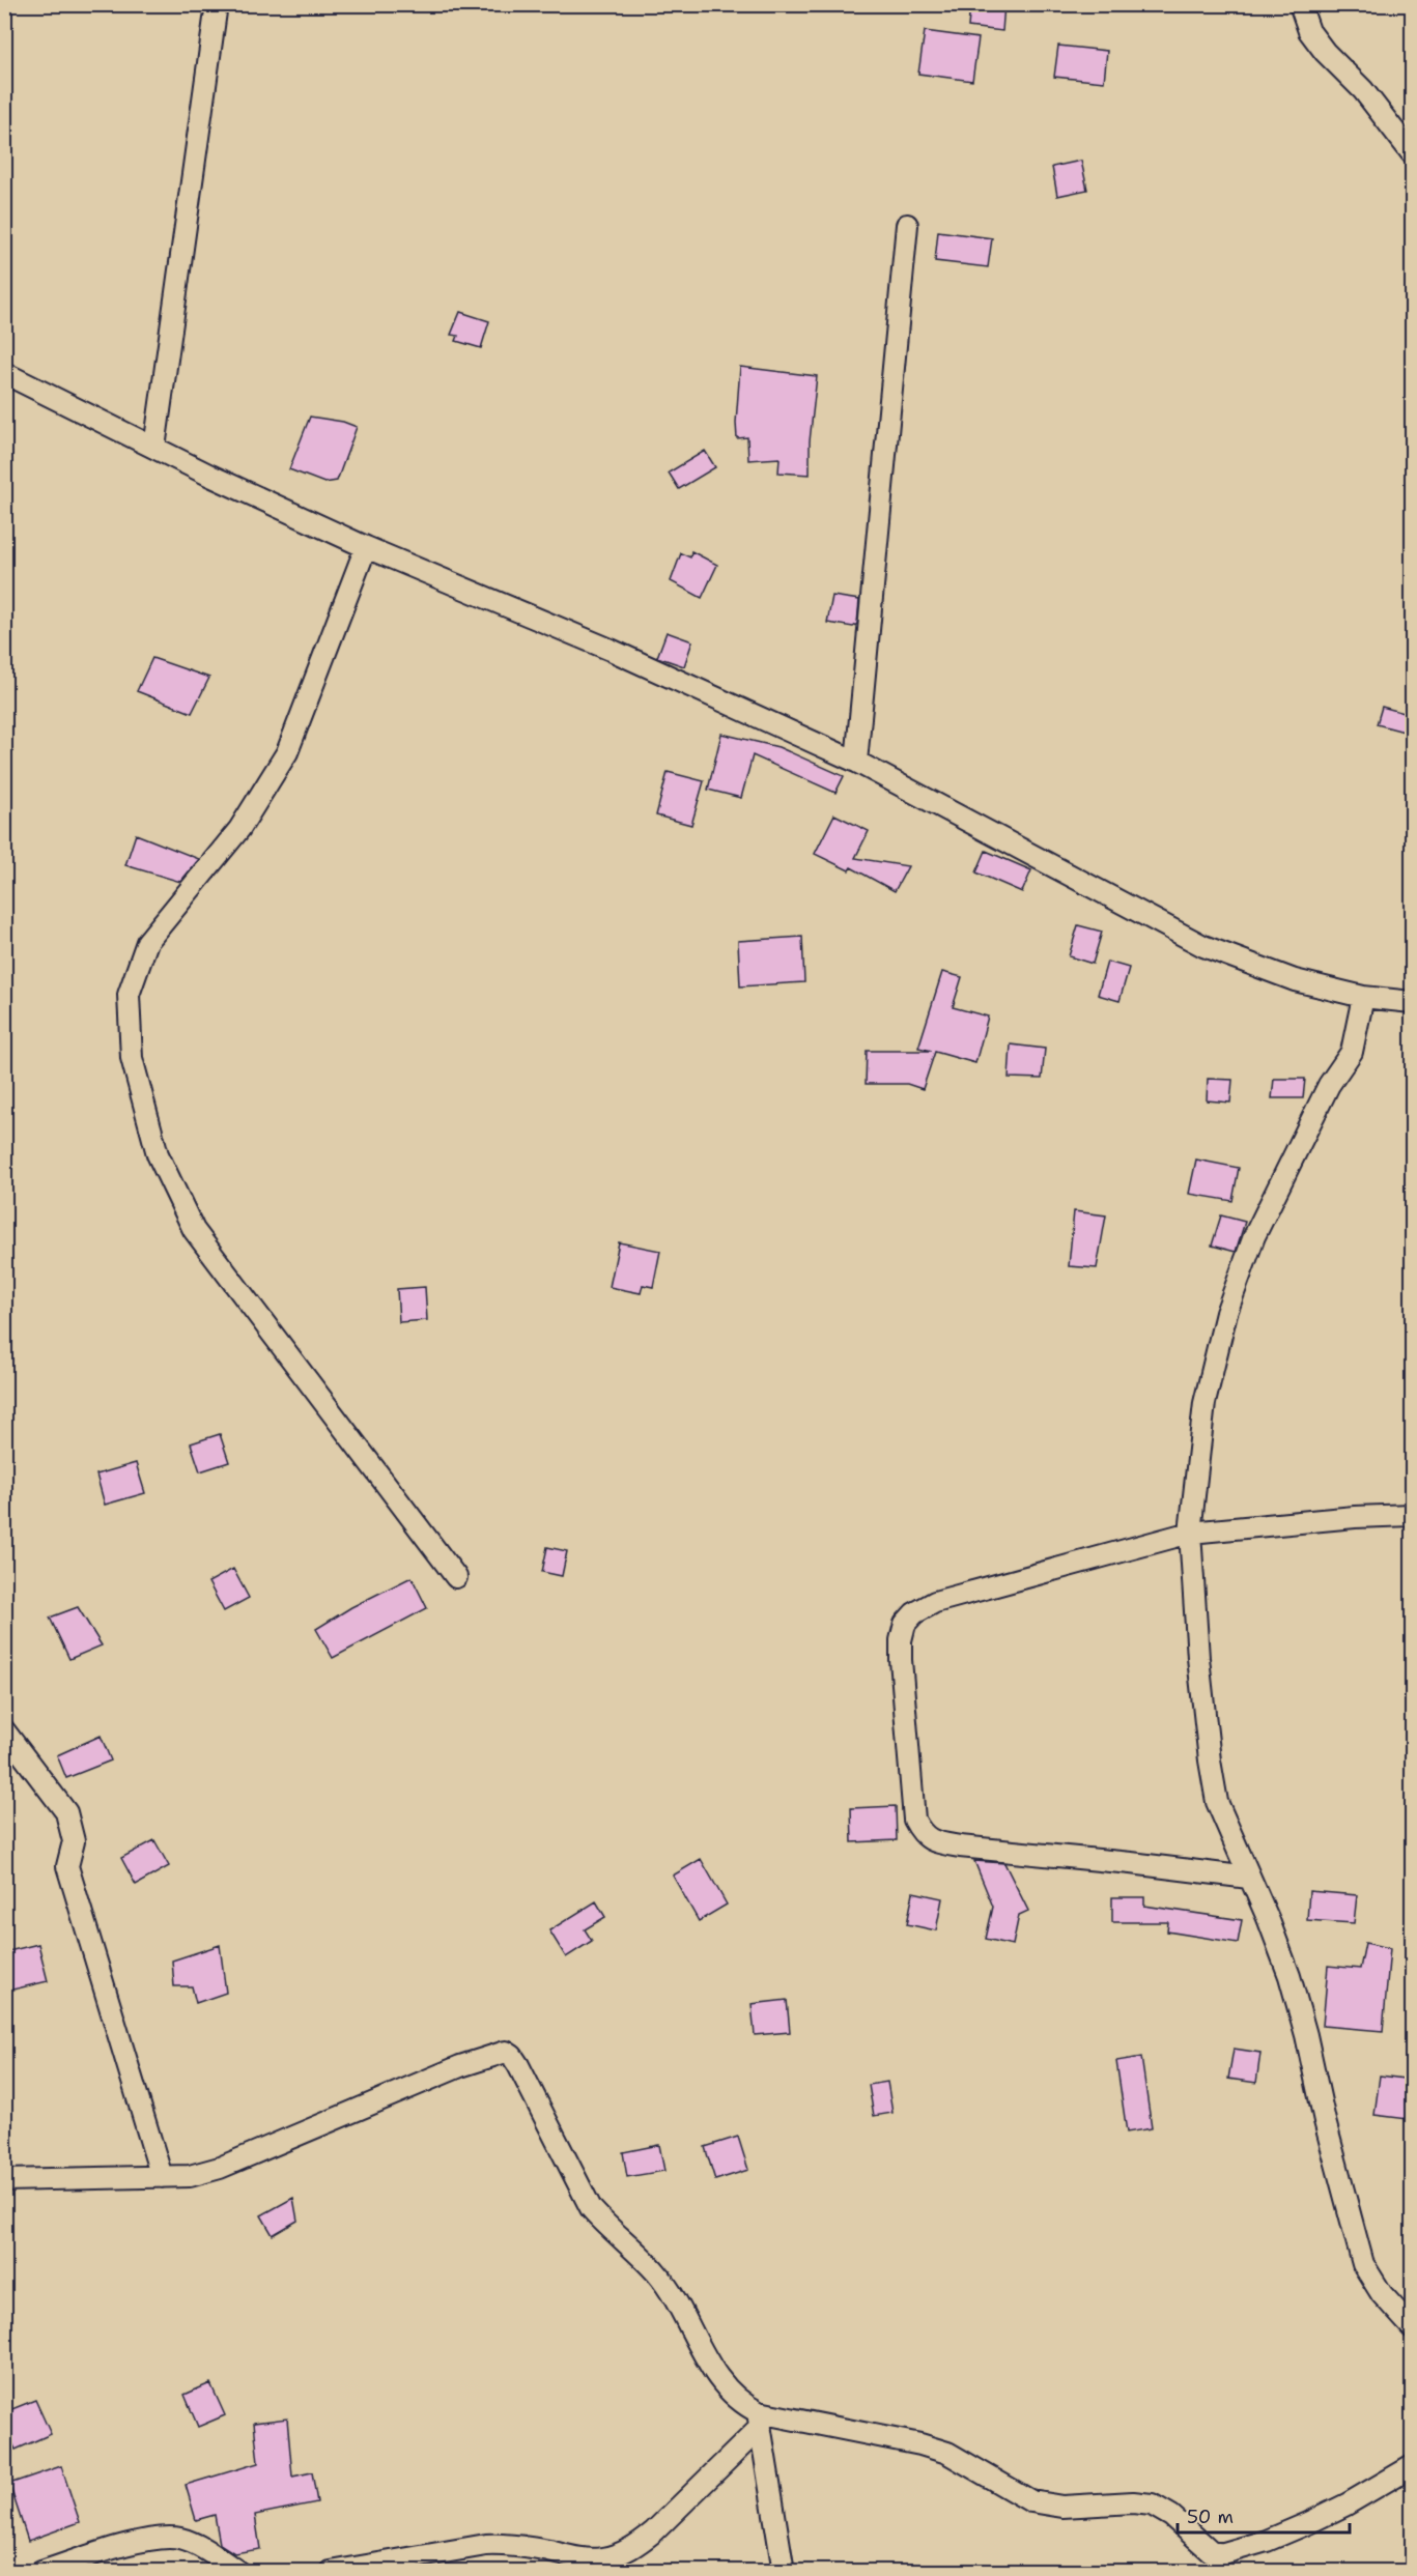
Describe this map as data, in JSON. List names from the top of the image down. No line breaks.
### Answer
{"scale_bar":"50 m"}
